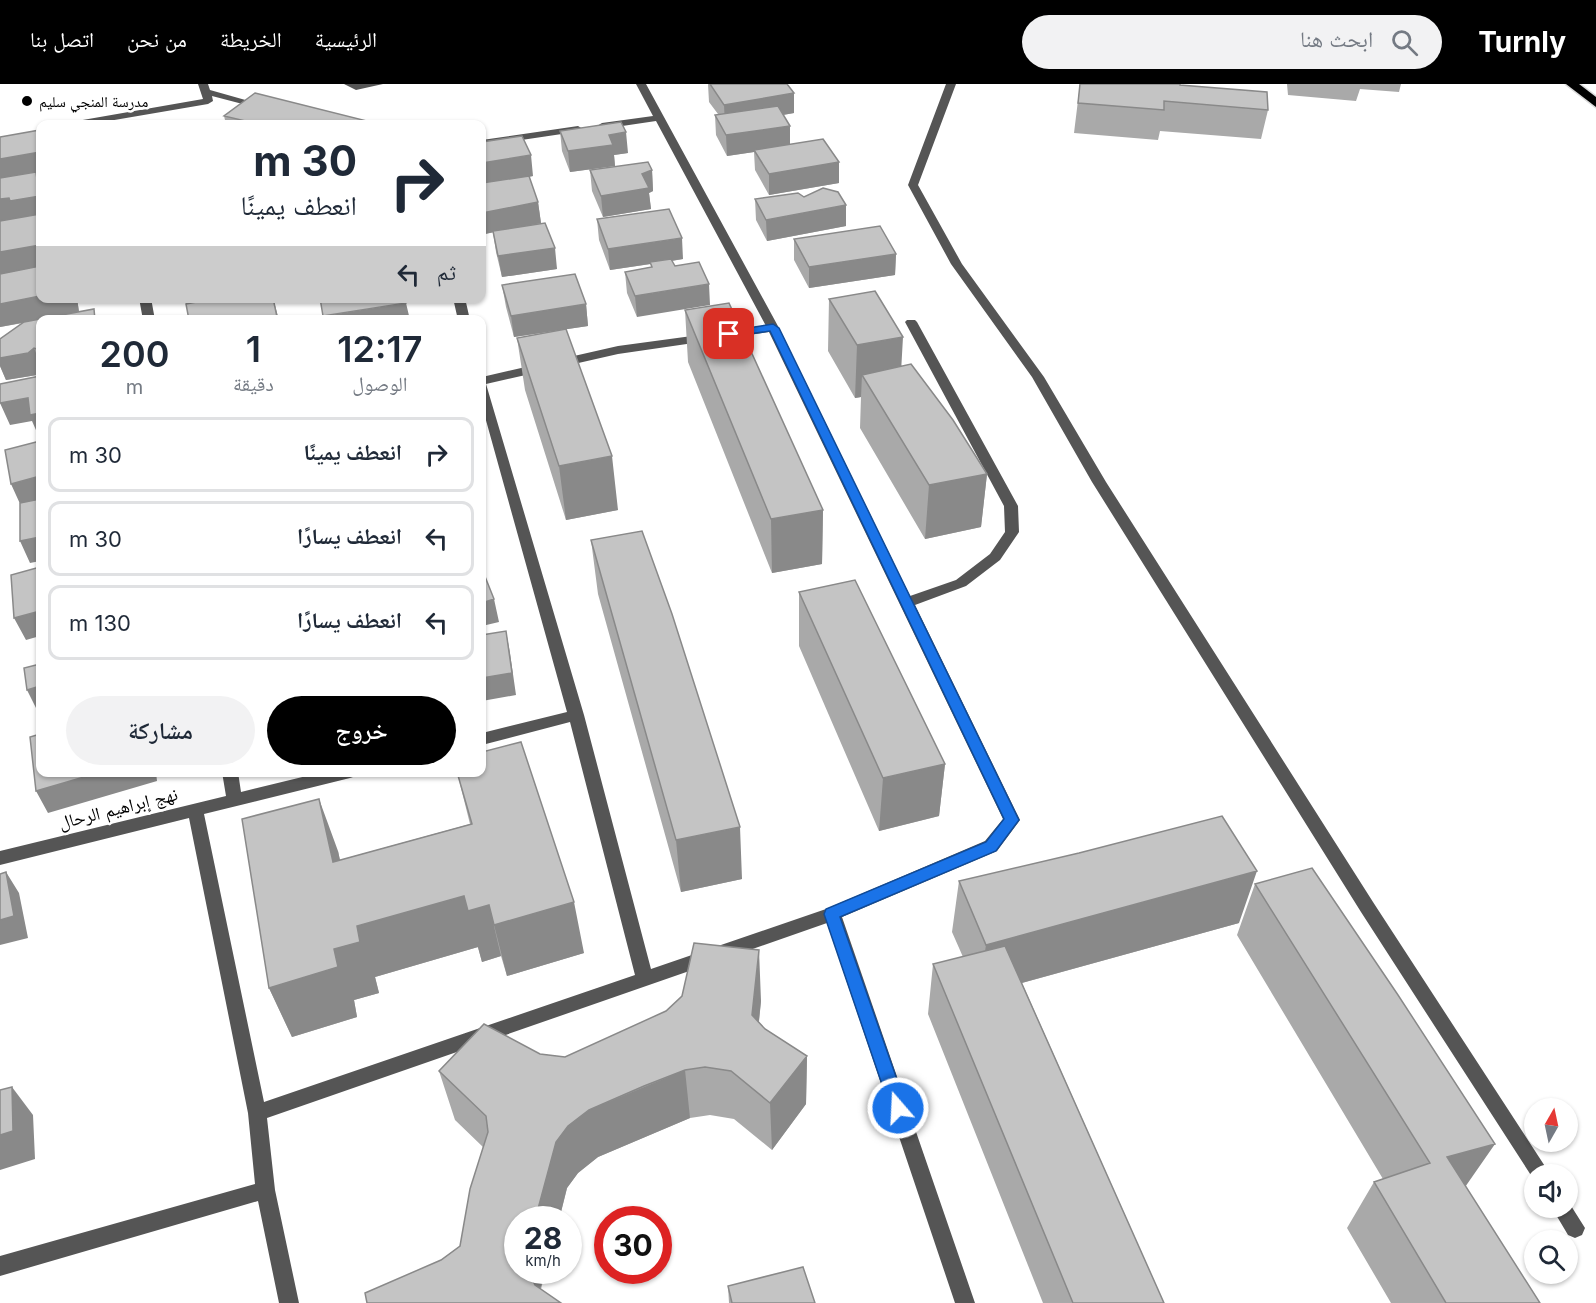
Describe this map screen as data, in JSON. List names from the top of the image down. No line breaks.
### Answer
{"streets":{"street":["نهج إبراهيم الرحال"]},"places":["مدرسة المنجي سليم"],"north":"top","page":{"header":"Turnly","search":"ابحث هنا","nav":["الرئيسية","الخريطة","من نحن","اتصل بنا"],"turn":["30 m","انعطف يمينًا"],"then":"ثم","eta":["12:17","الوصول","1","دقيقة","200","m"],"list":[{"name":"انعطف يمينًا","value":"30 m"},{"name":"انعطف يسارًا","value":"30 m"},{"name":"انعطف يسارًا","value":"130 m"}],"buttons":["خروج","مشاركة"],"speed":"28 km/h","limit":"30"}}
